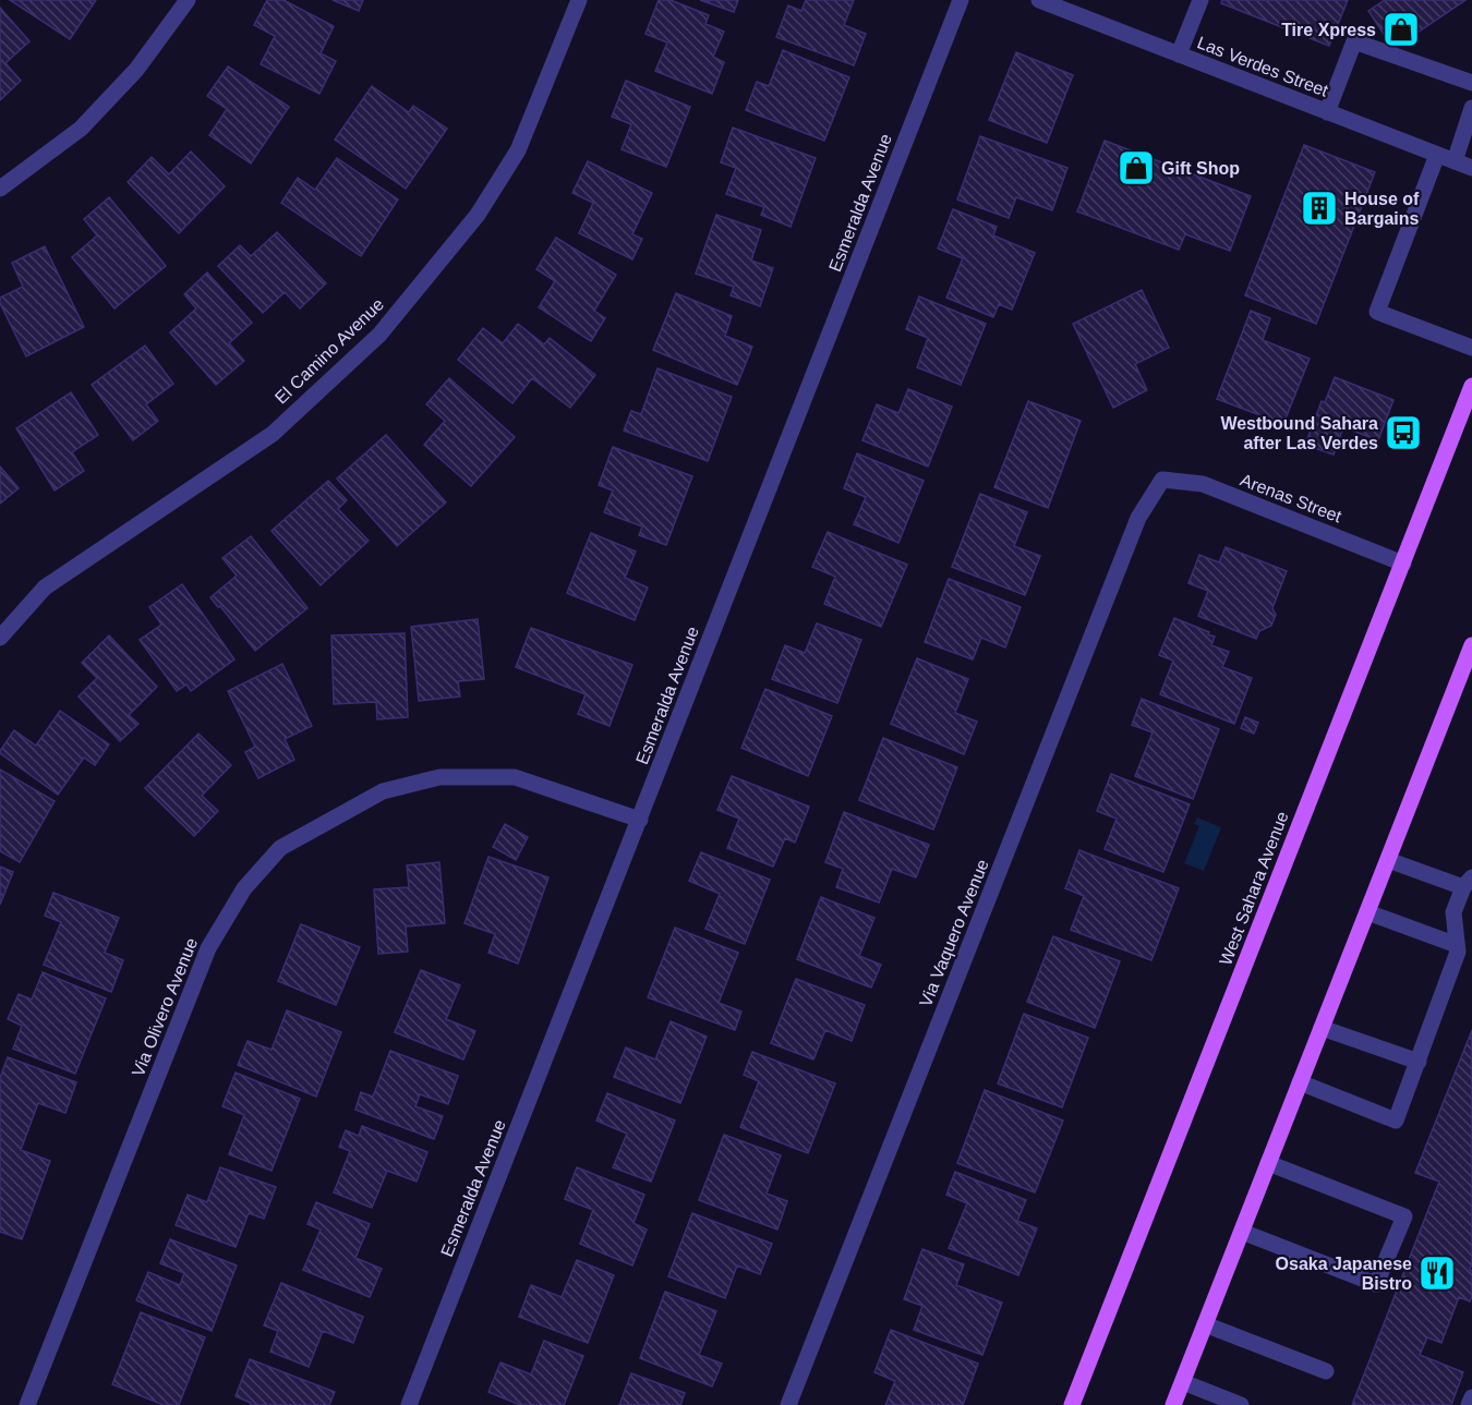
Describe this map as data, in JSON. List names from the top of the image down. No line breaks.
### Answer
{"streets":{"main road":["West Sahara Avenue"],"street":["Las Verdes Street","Esmeralda Avenue","El Camino Avenue","Arenas Street","Via Vaquero Avenue","Via Olivero Avenue"]},"crossings":[["Esmeralda Avenue","Via Olivero Avenue"],["Arenas Street","West Sahara Avenue"],["Arenas Street","Via Vaquero Avenue"]],"places":{"shop":["Tire Xpress","Gift Shop"],"building":["House of Bargains"],"bus stop":["Westbound Sahara after Las Verdes"],"restaurant":["Osaka Japanese Bistro"]}}
